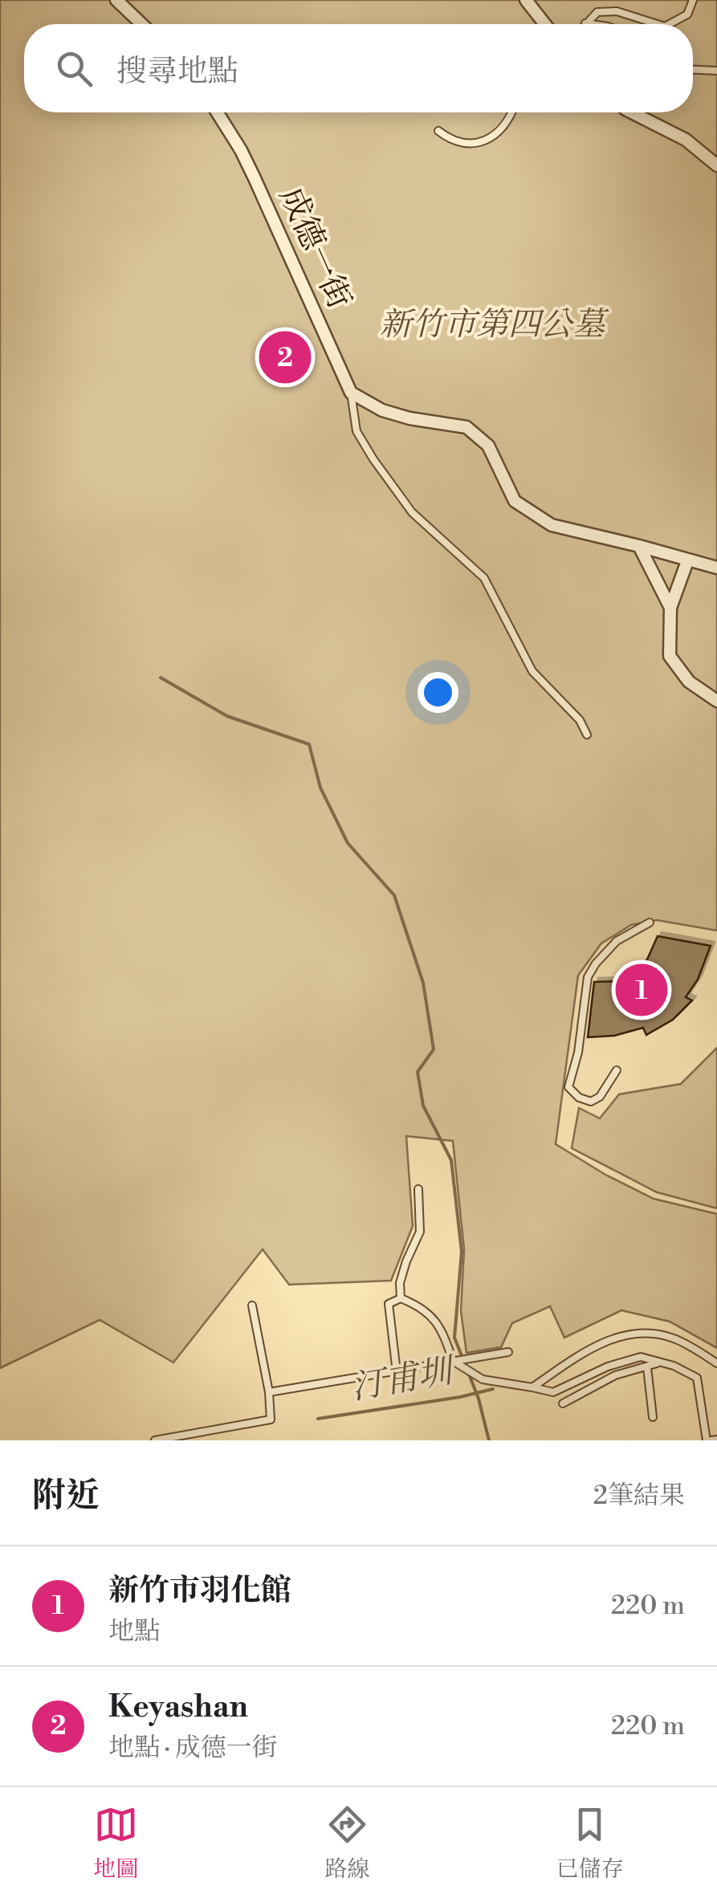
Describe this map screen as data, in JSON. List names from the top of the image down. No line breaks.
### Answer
{"streets":{"street":["成德一街"]},"water":["汀甫圳"],"parks":["新竹市第四公墓"],"page":{"search":"搜尋地點","pins":["2","1"],"heading":["附近","2筆結果"],"list":[{"mark":"1","name":"新竹市羽化館","note":"地點","value":"220 m"},{"mark":"2","name":"Keyashan","note":"地點 · 成德一街","value":"220 m"}],"nav":["地圖","路線","已儲存"]}}
